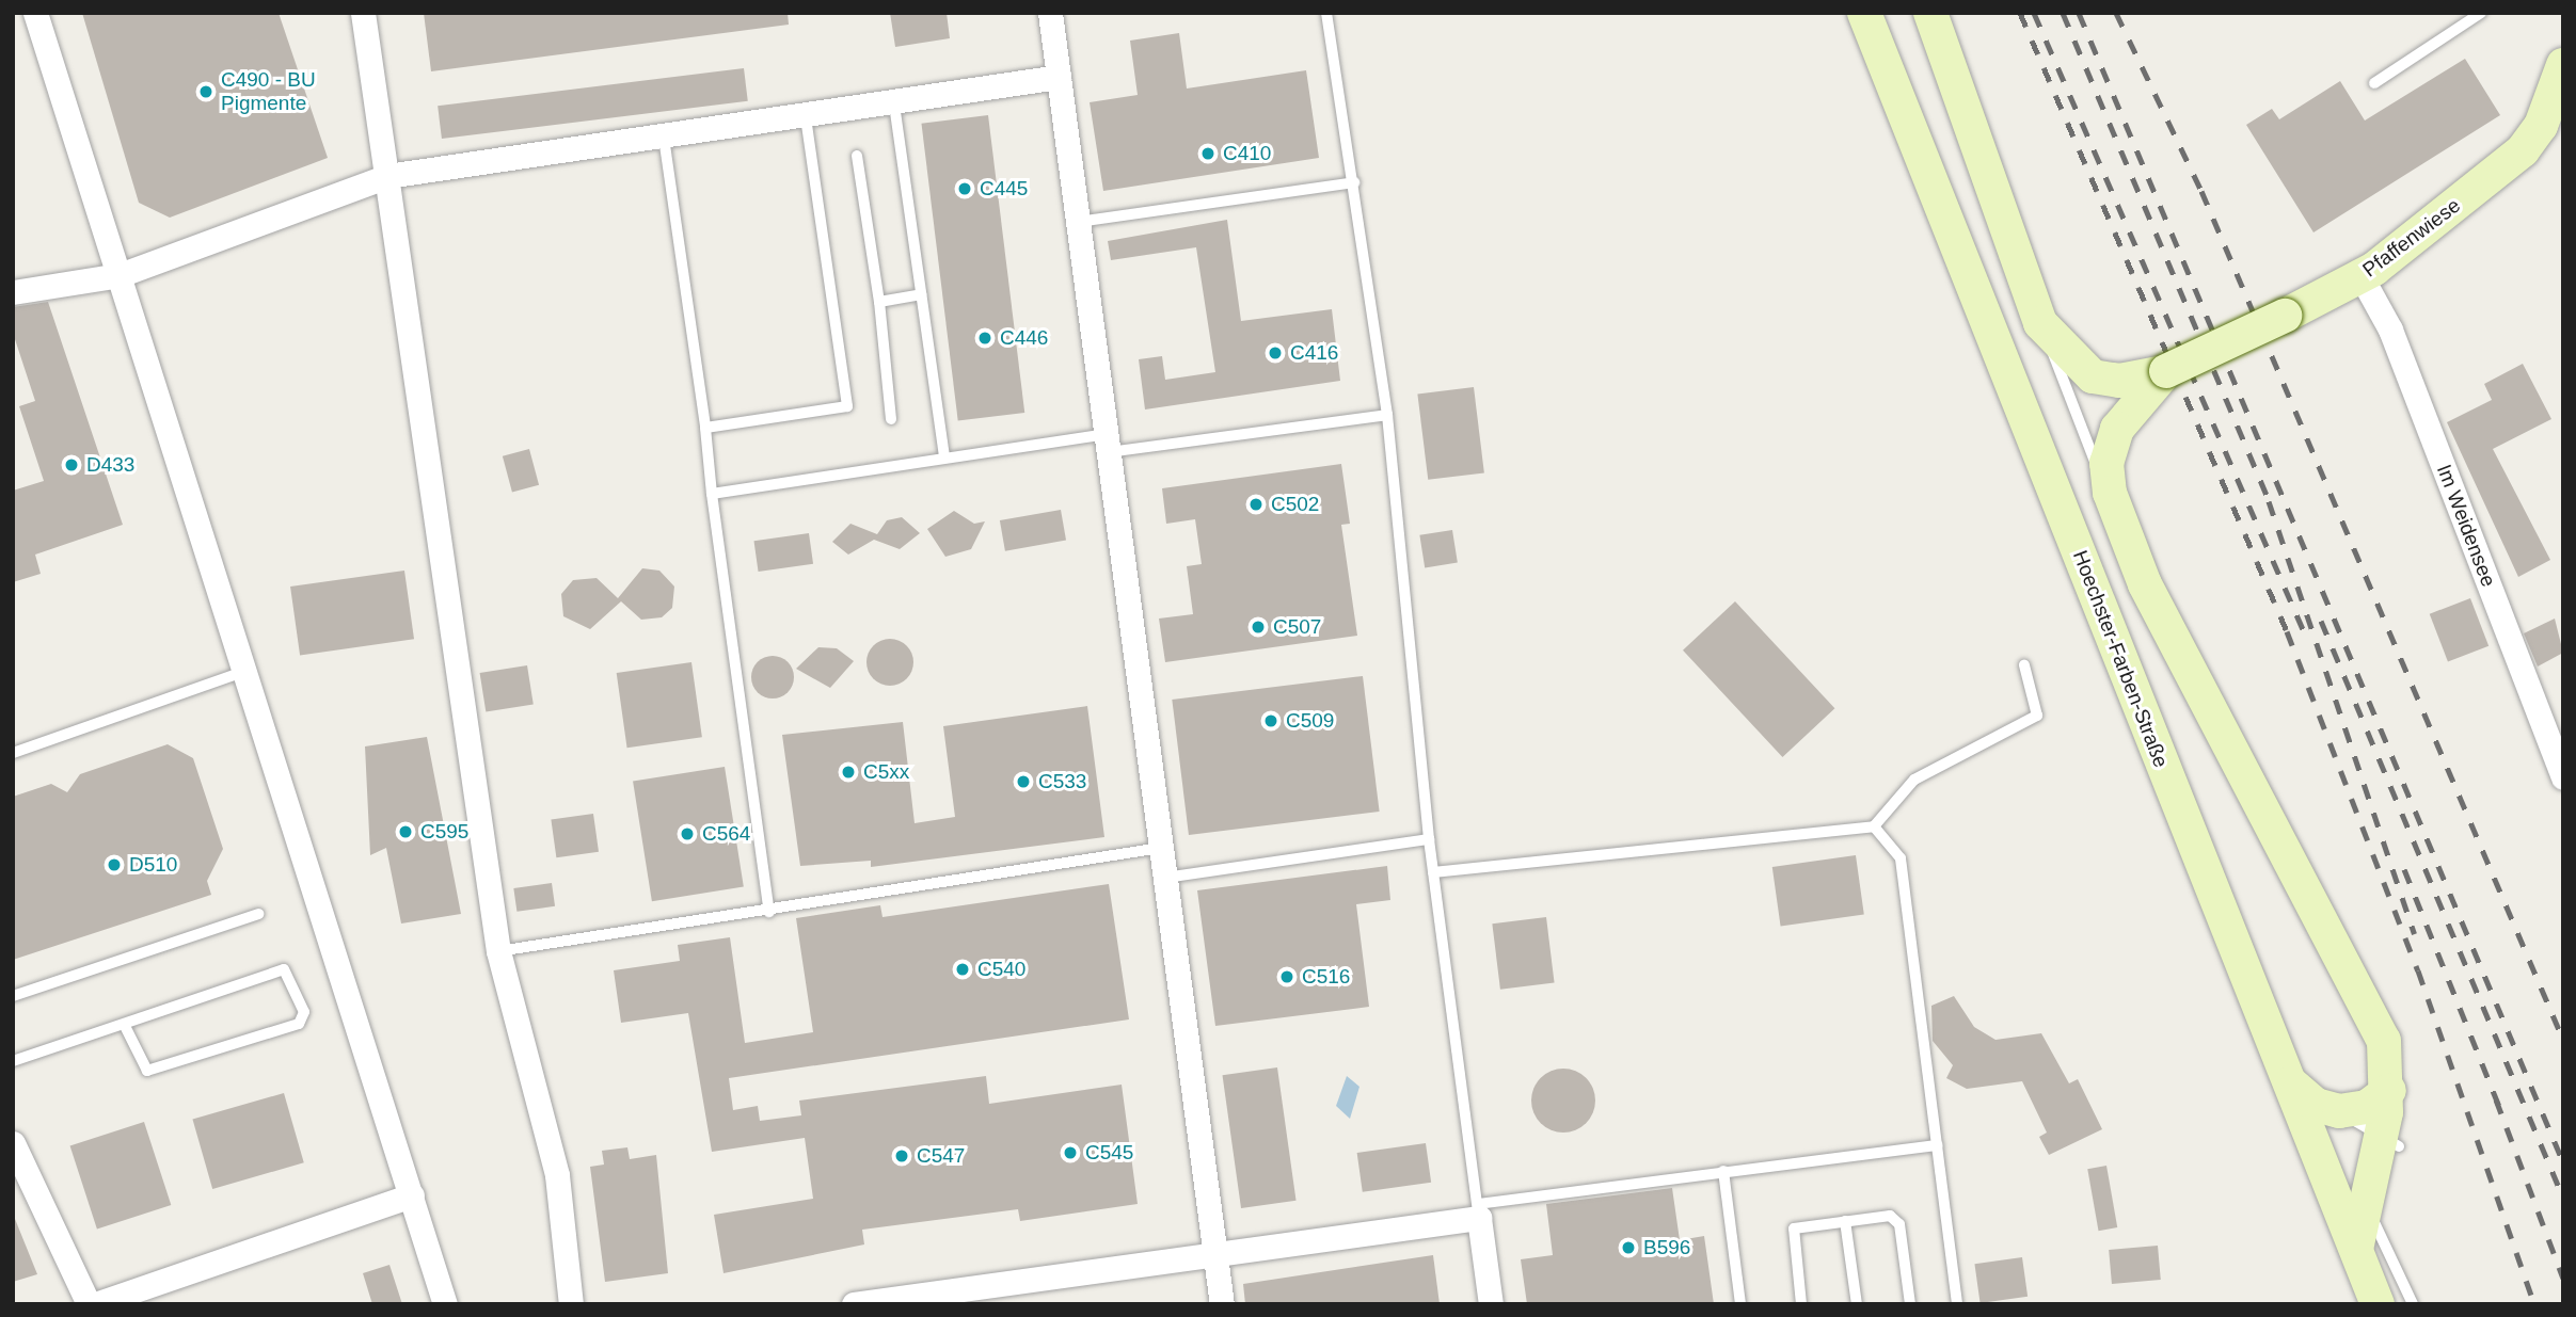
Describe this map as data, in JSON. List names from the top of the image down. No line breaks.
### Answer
{"streets":{"main road":["Pfaffenwiese","Hoechster-Farben-Straße"],"street":["Im Weidensee"]},"crossings":[["Pfaffenwiese","Im Weidensee"]],"places":["C490 - BU Pigmente","C410","C445","C446","C416","D433","C502","C507","C509","C5xx","C533","C595","C564","D510","C540","C516","C545","C547","B596"]}
